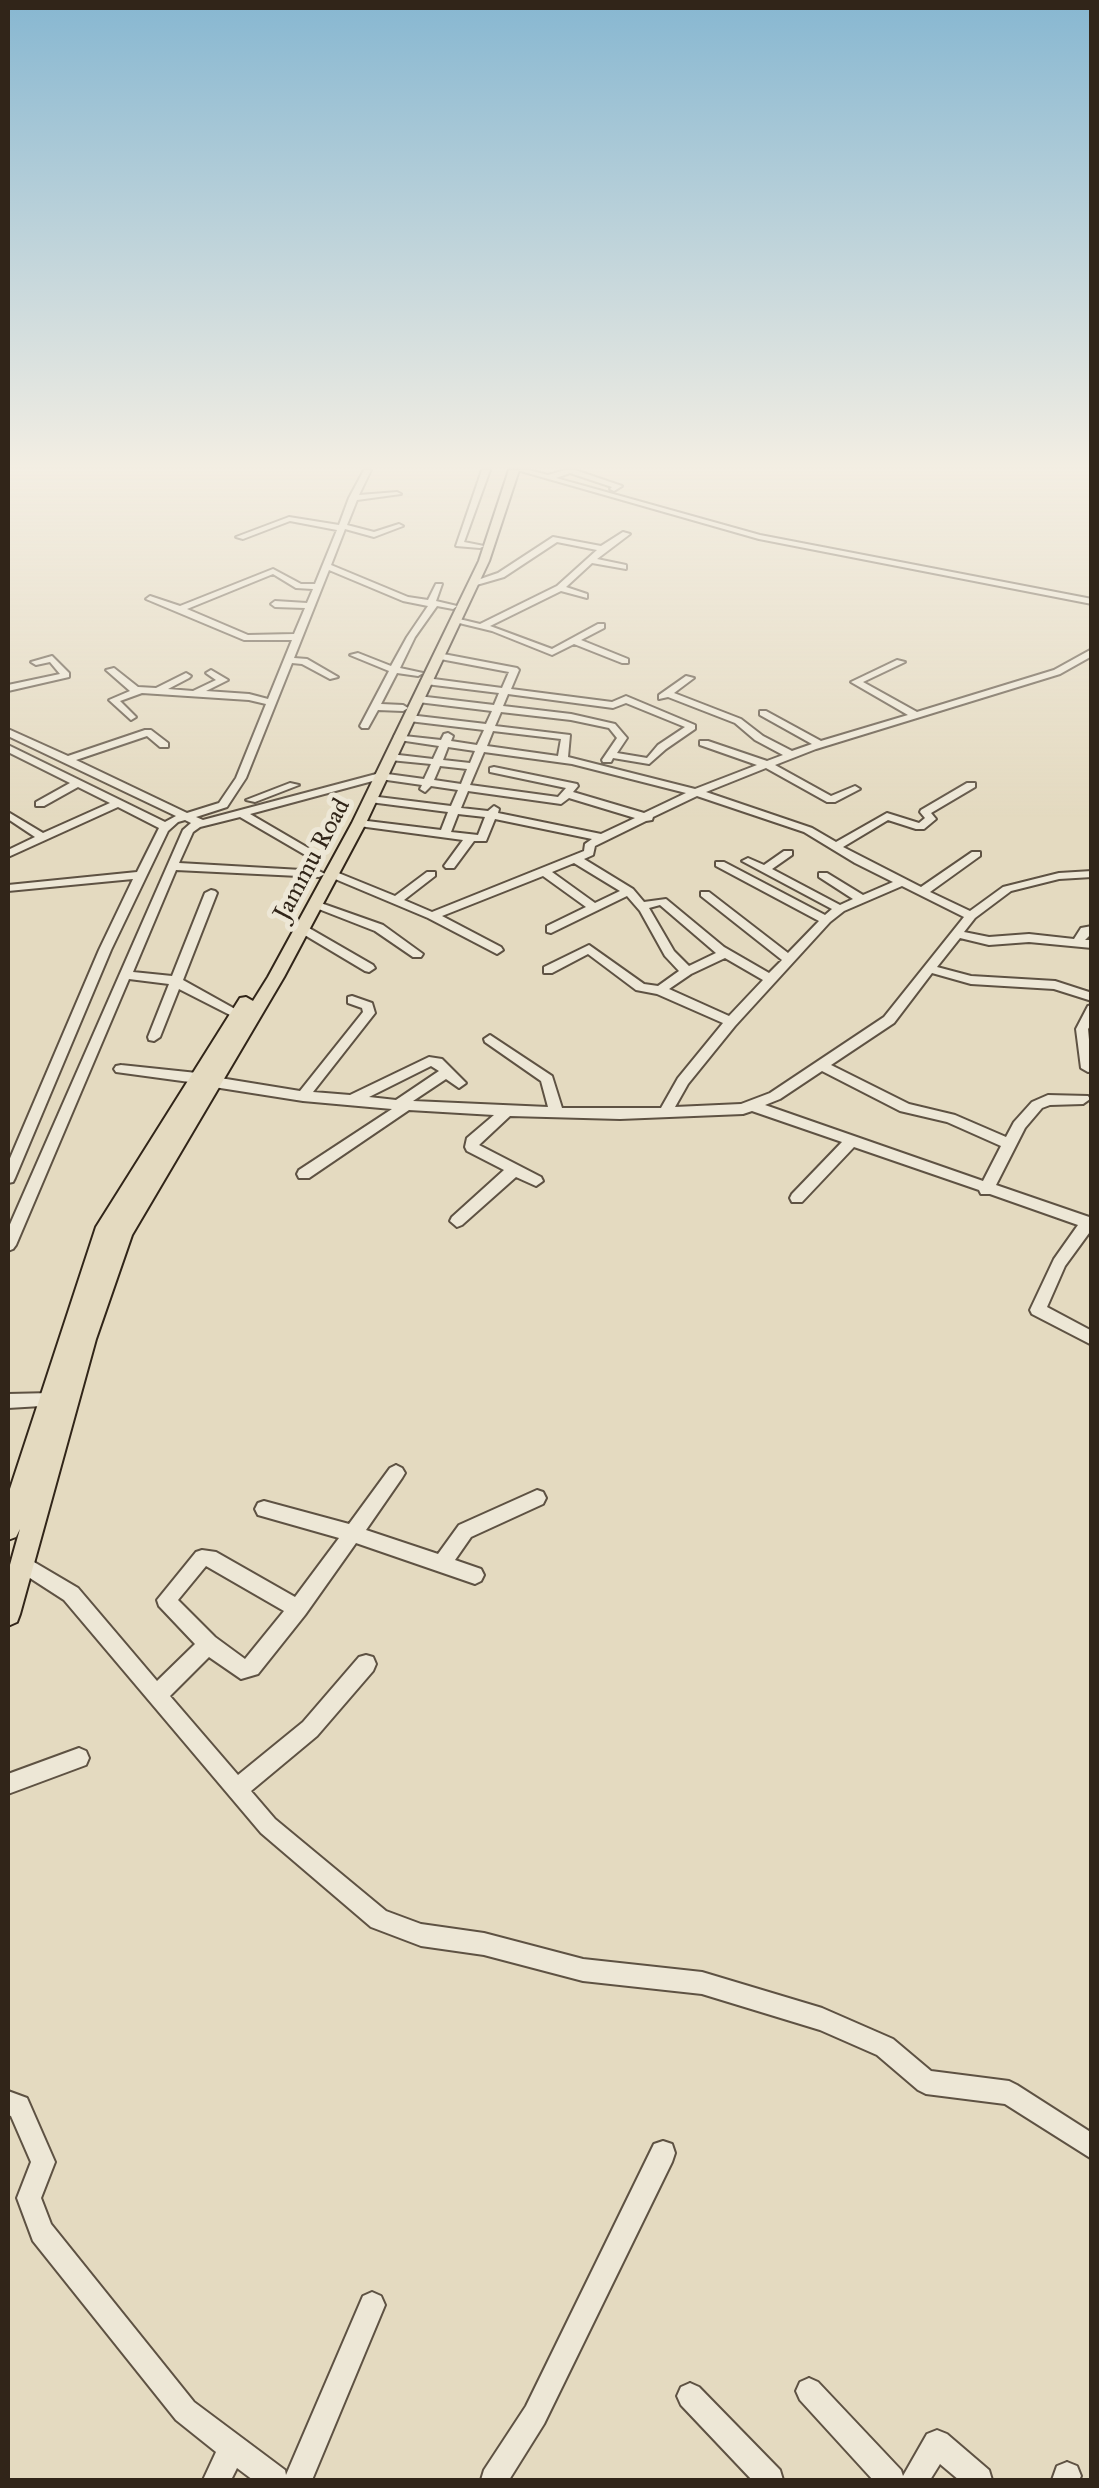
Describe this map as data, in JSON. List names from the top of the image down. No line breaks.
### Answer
{"streets":{"main road":["Jammu Road"]}}
